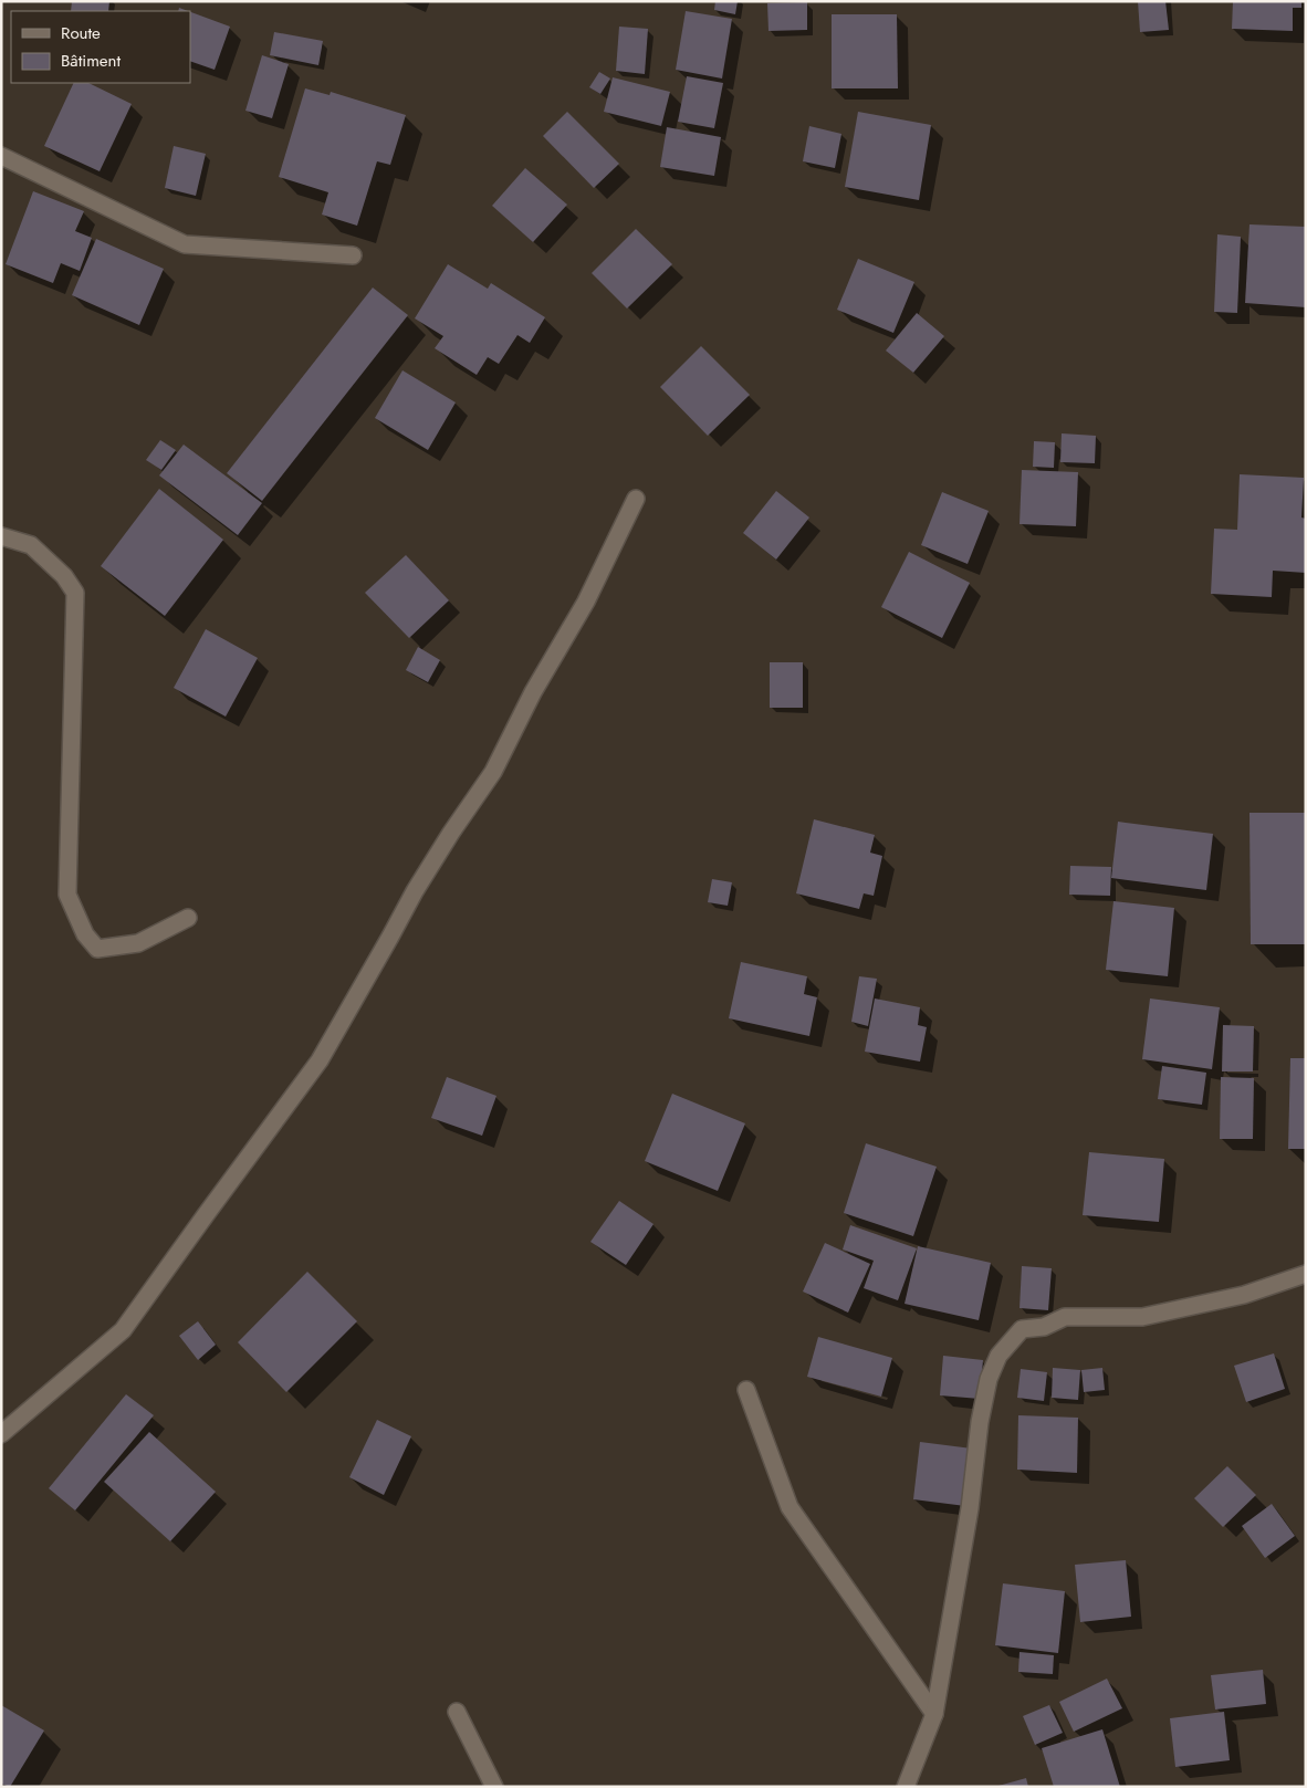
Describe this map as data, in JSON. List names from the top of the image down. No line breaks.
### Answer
{"legend":["Route","Bâtiment"]}
